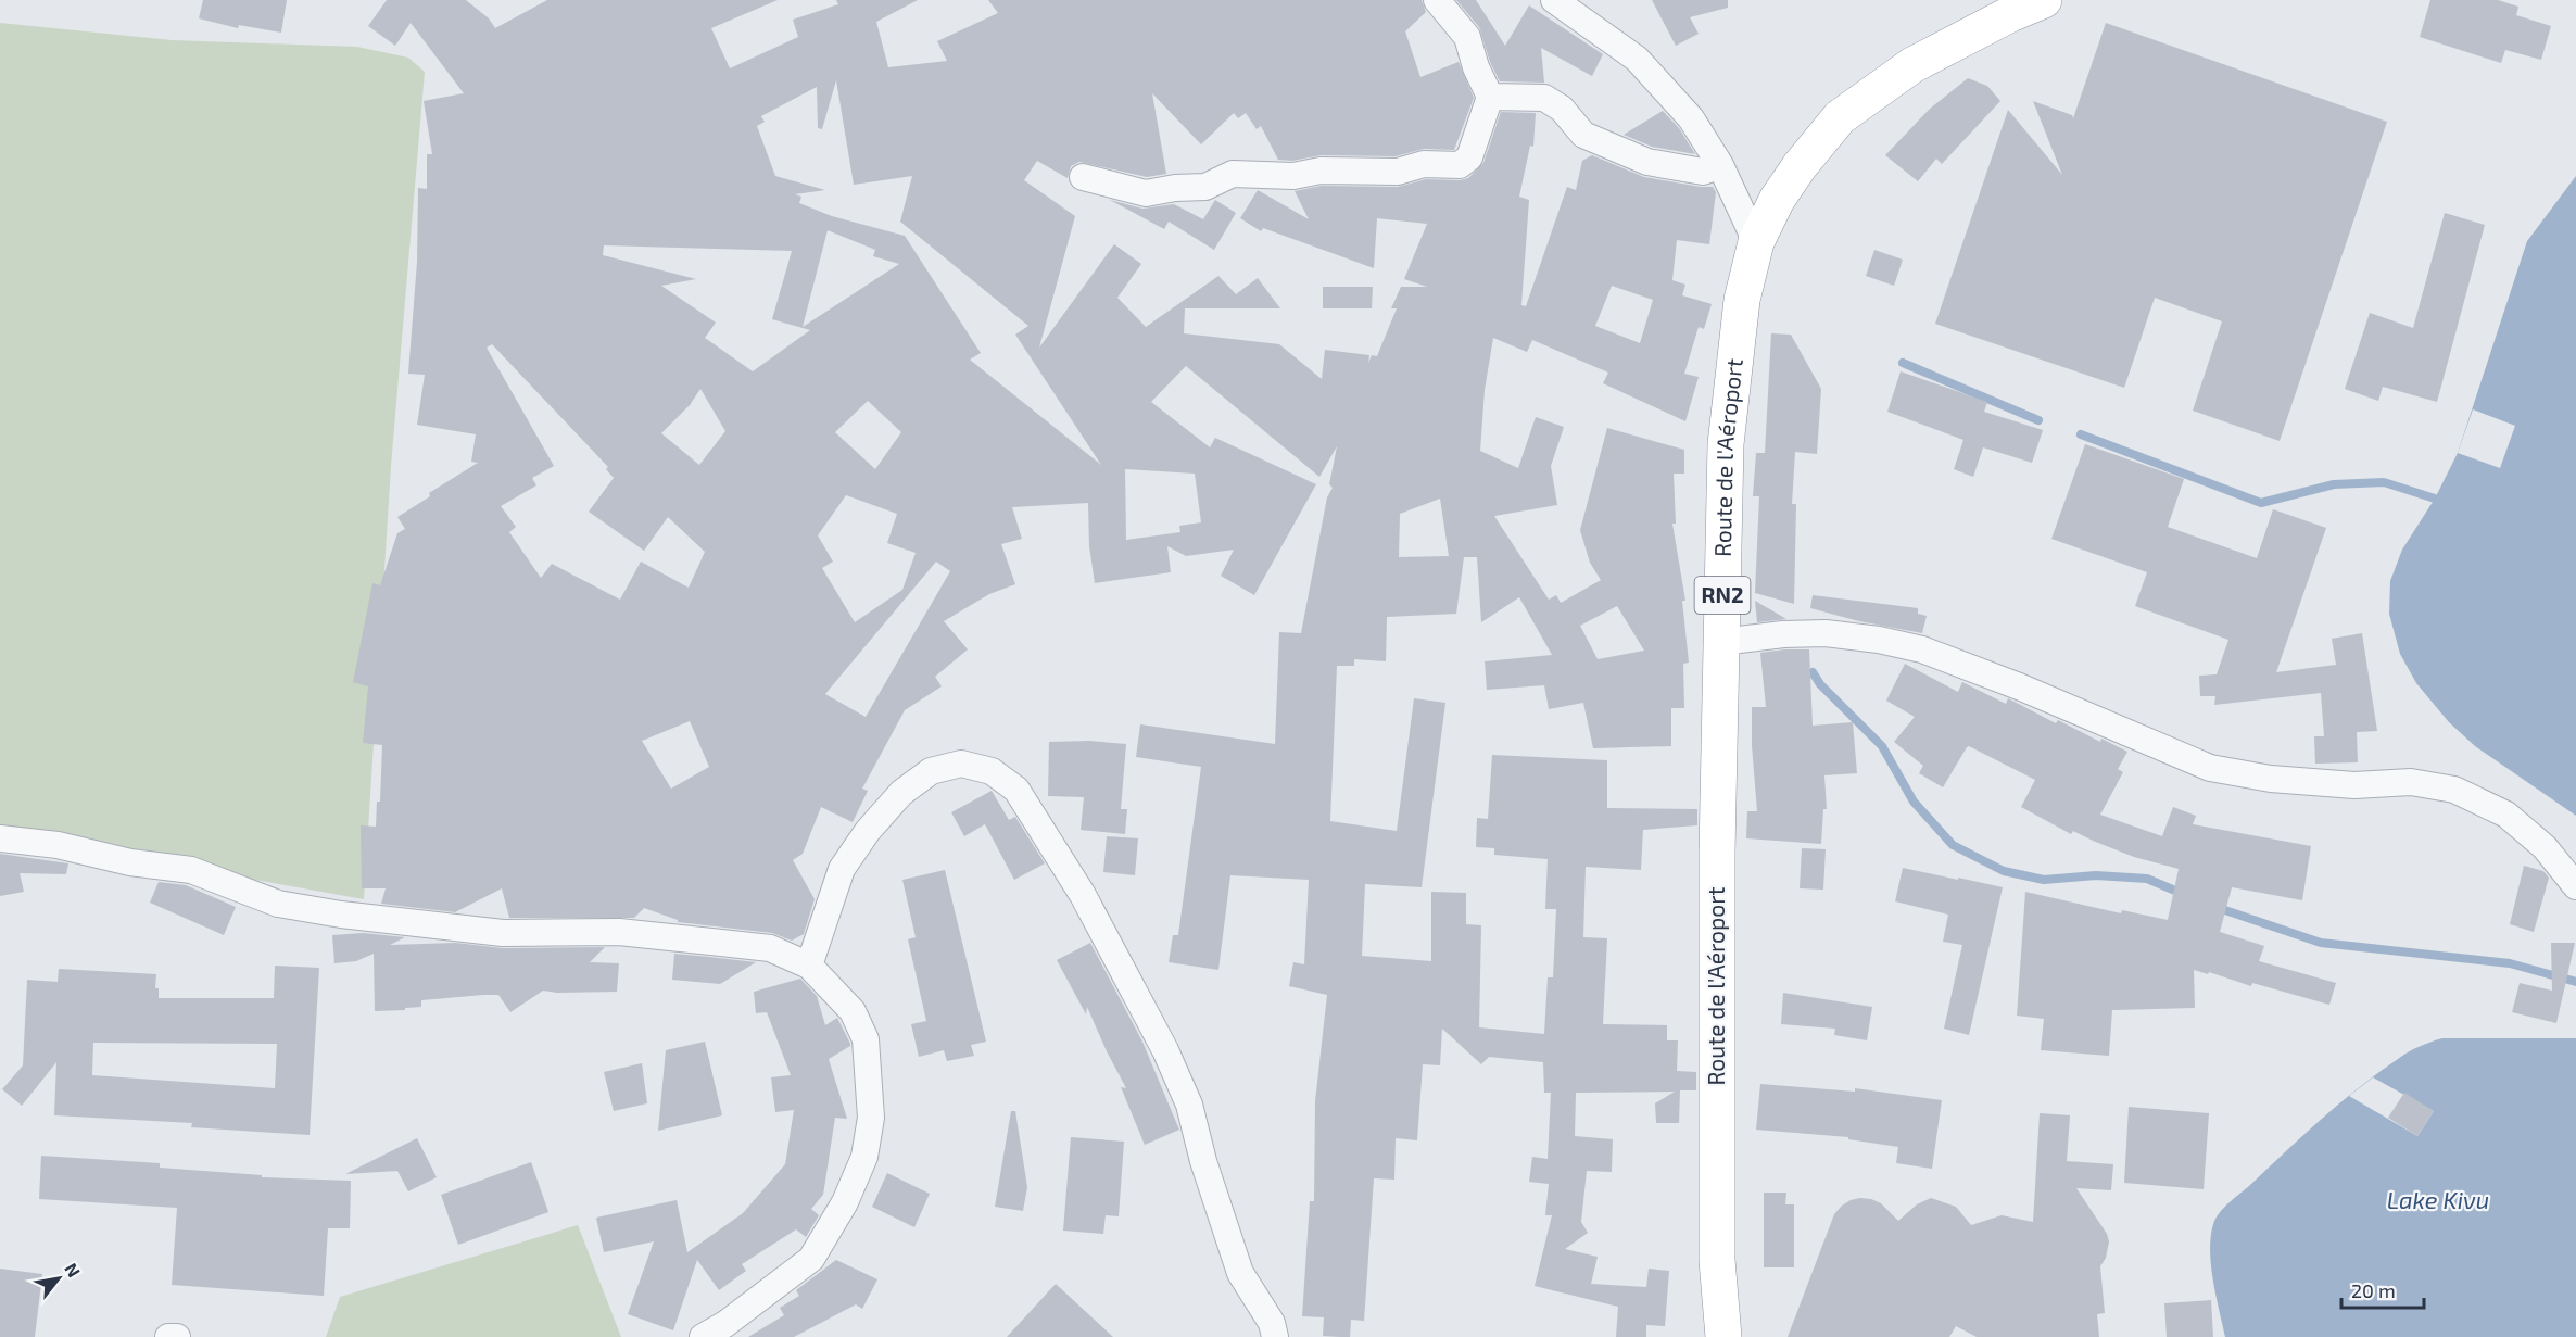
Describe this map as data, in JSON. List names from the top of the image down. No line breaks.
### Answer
{"streets":{"highway":["Route de l'Aéroport","RN2"]},"water":["Lake Kivu"],"scale_bar":"20 m","north":"top right"}
